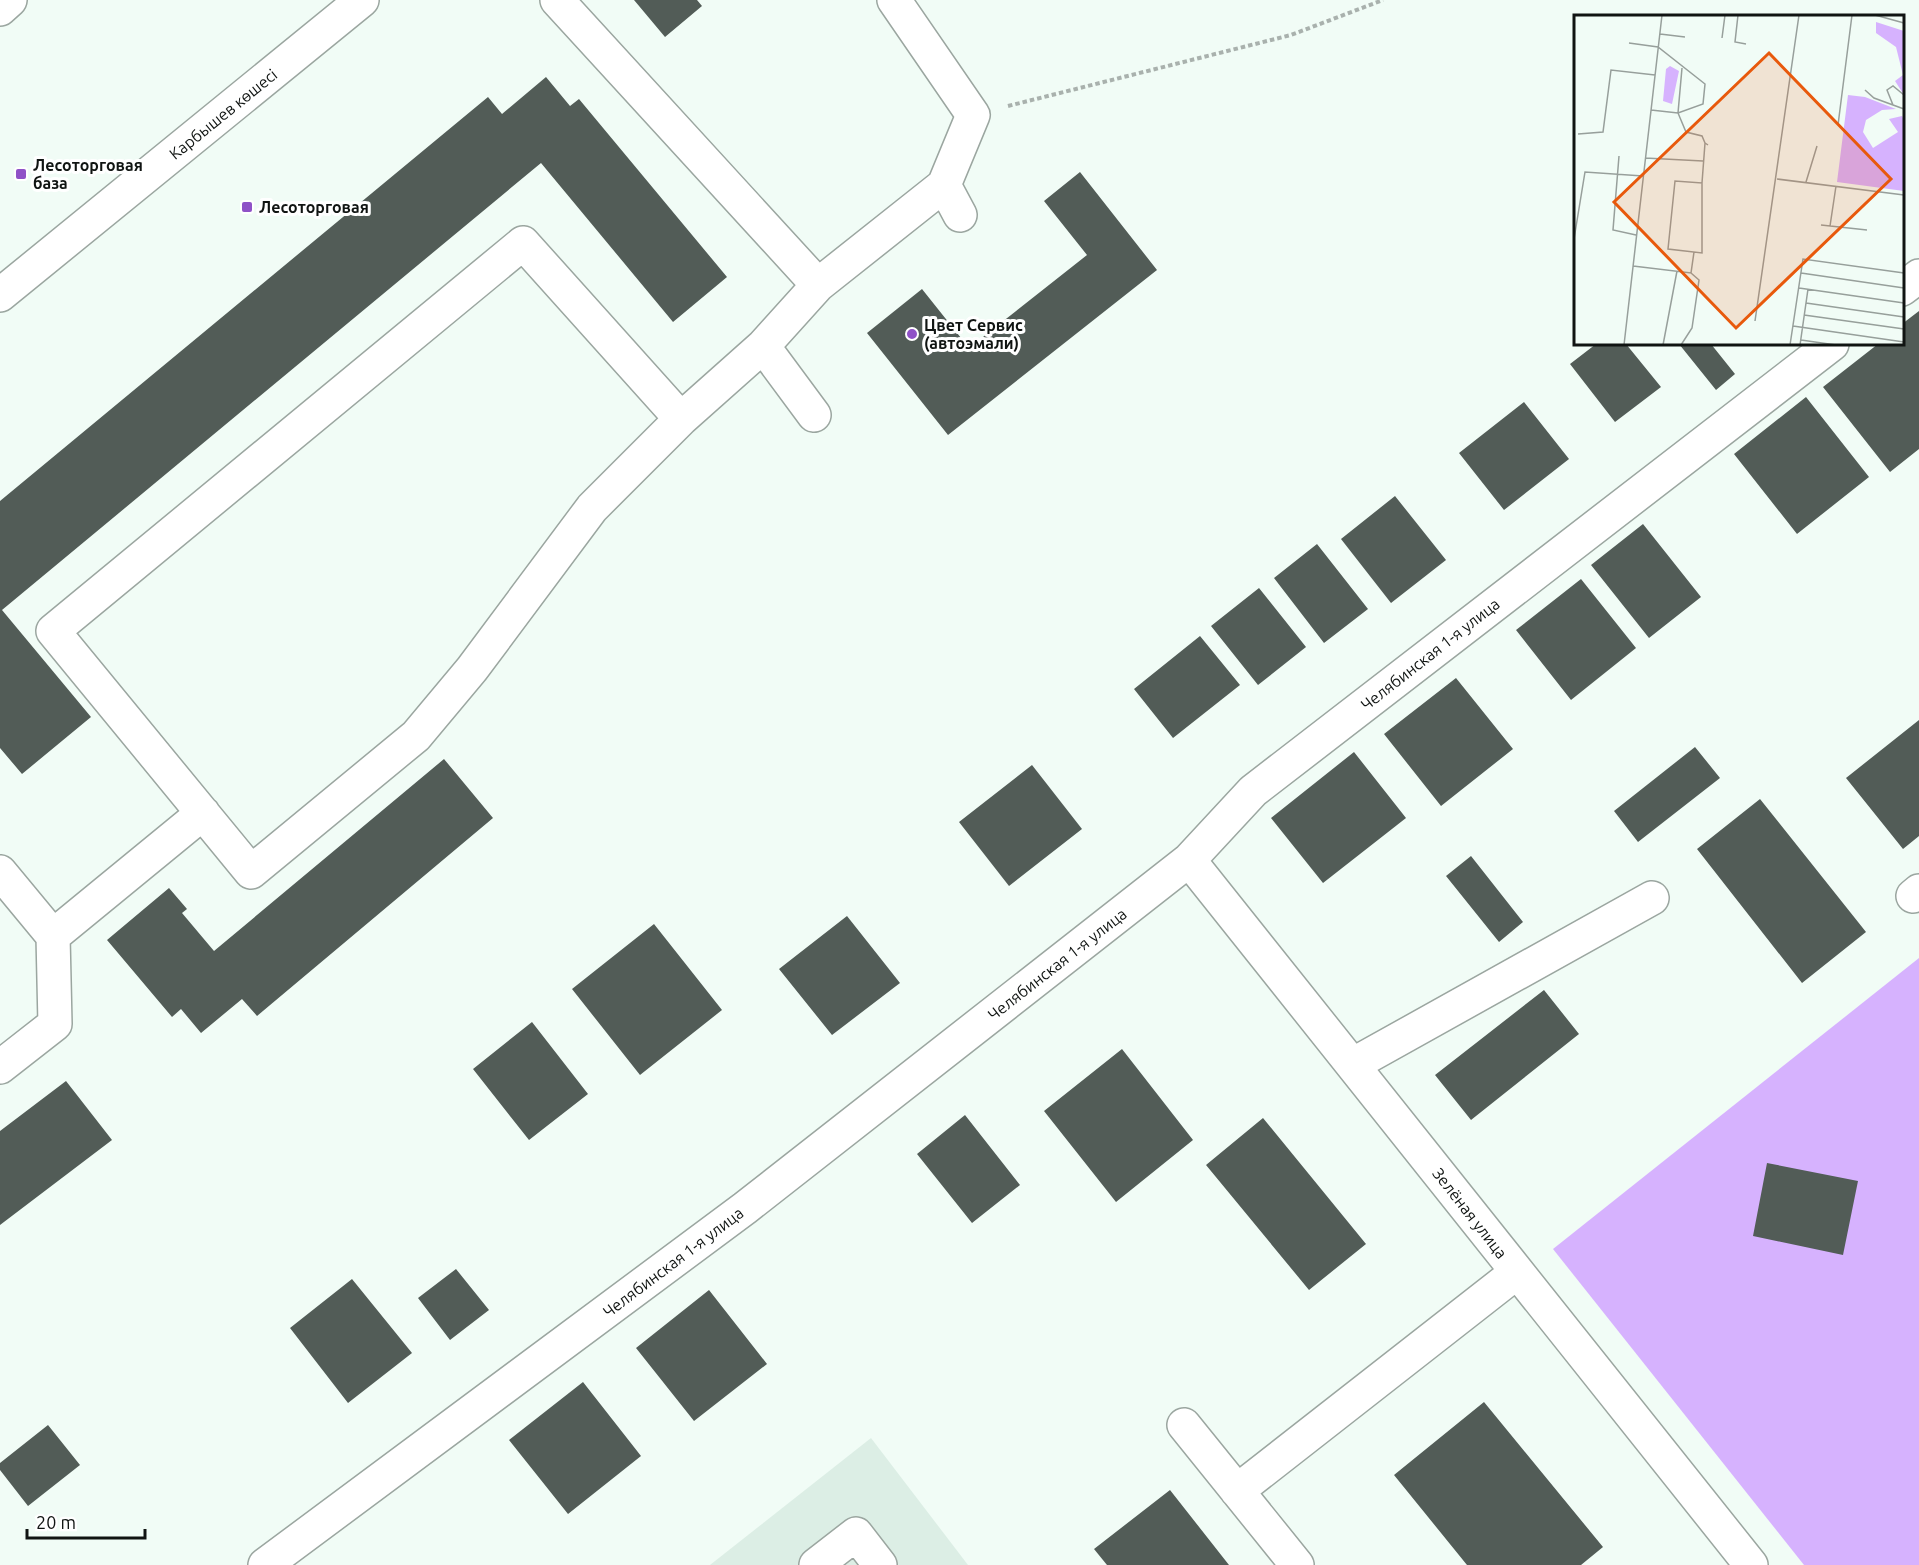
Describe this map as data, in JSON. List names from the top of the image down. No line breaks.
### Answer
{"streets":{"street":["Карбышев көшесі","Челябинская 1-я улица","Зелёная улица"]},"crossings":[["Челябинская 1-я улица","Зелёная улица"]],"places":{"transit":["Лесоторговая база","Лесоторговая"],"other":["Цвет Сервис (автоэмали)"]},"scale_bar":"20 m"}
